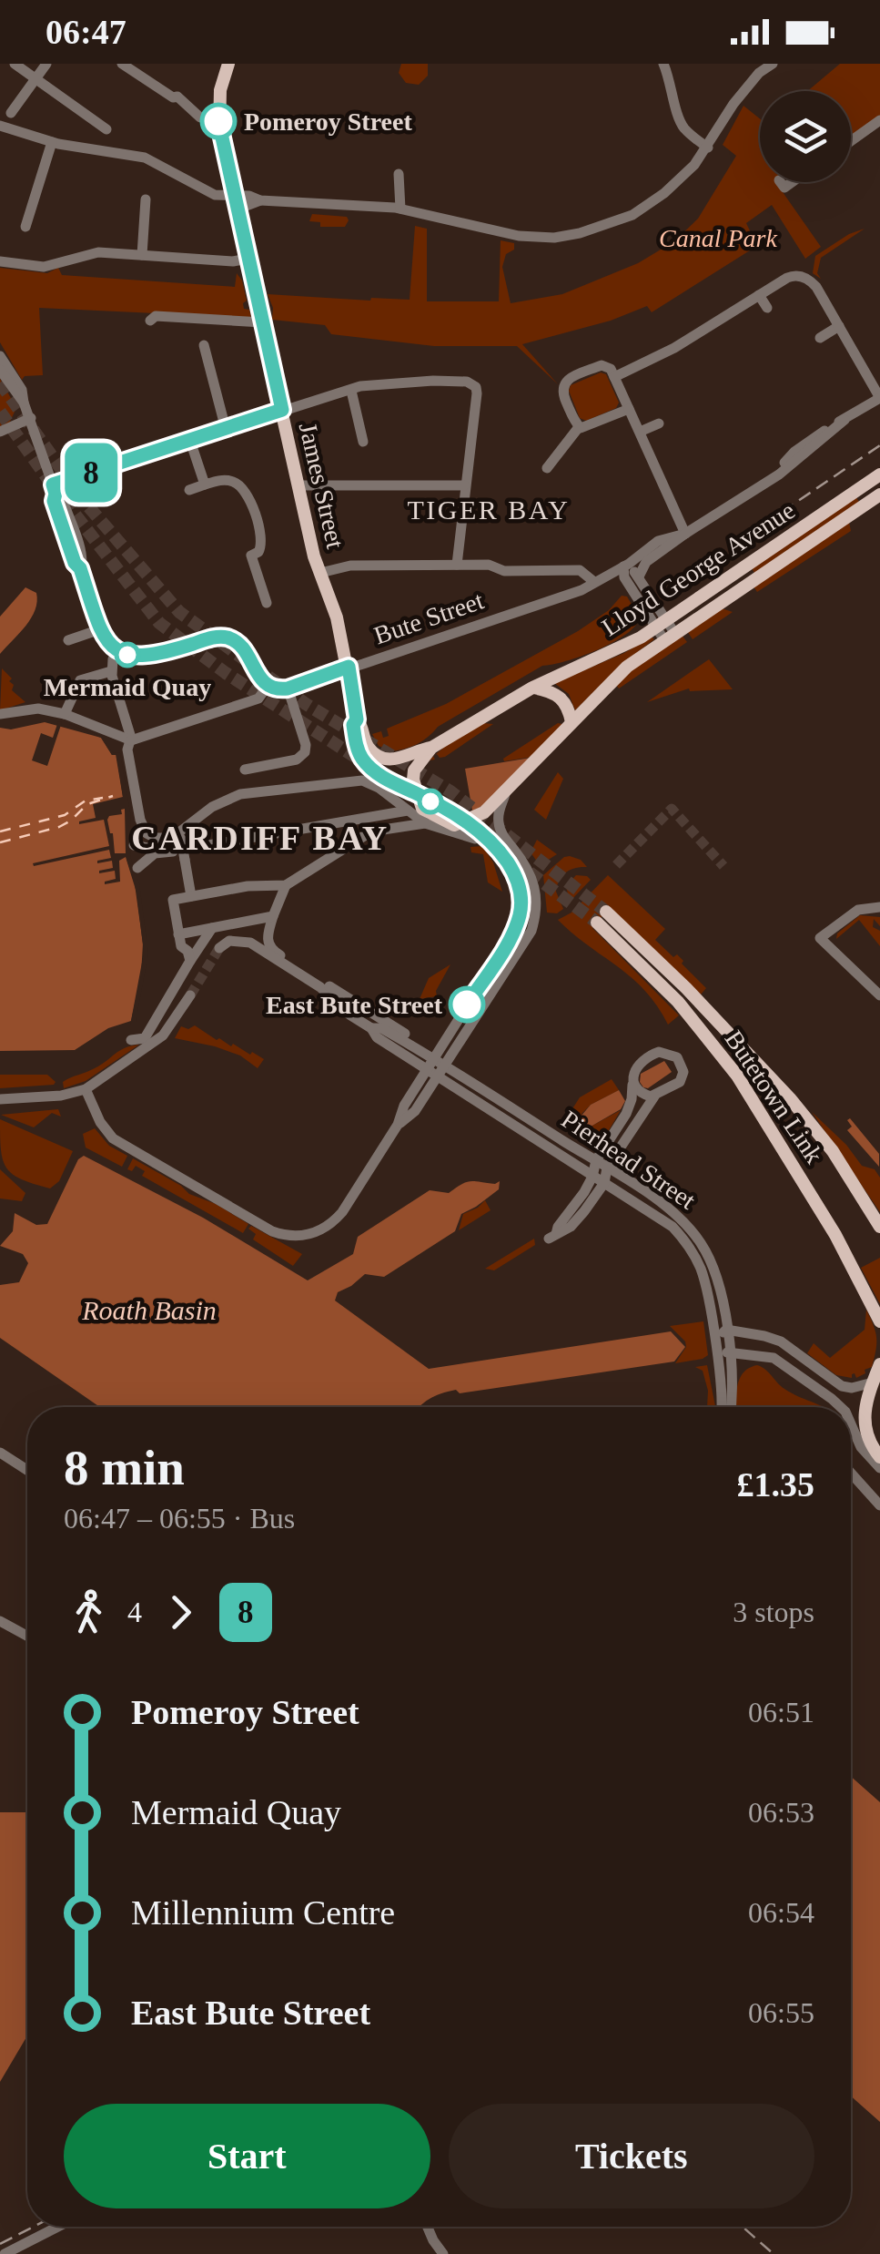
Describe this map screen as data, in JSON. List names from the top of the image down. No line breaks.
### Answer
{"streets":{"main road":["James Street","Lloyd George Avenue","Butetown Link"],"street":["Bute Street","Pierhead Street"]},"crossings":[["James Street","Lloyd George Avenue"],["James Street","Bute Street"]],"districts":["TIGER BAY","CARDIFF BAY"],"water":["Roath Basin"],"parks":["Canal Park"],"places":["Pomeroy Street","Mermaid Quay","East Bute Street"],"lines":["bus line 8"],"page":{"status":"06:47","on_map":"8","heading":["8 min","06:47 – 06:55 · Bus","£1.35"],"legs":["4","8","3 stops"],"list":[{"name":"Pomeroy Street","value":"06:51"},{"name":"Mermaid Quay","value":"06:53"},{"name":"Millennium Centre","value":"06:54"},{"name":"East Bute Street","value":"06:55"}],"buttons":["Start","Tickets"]}}
